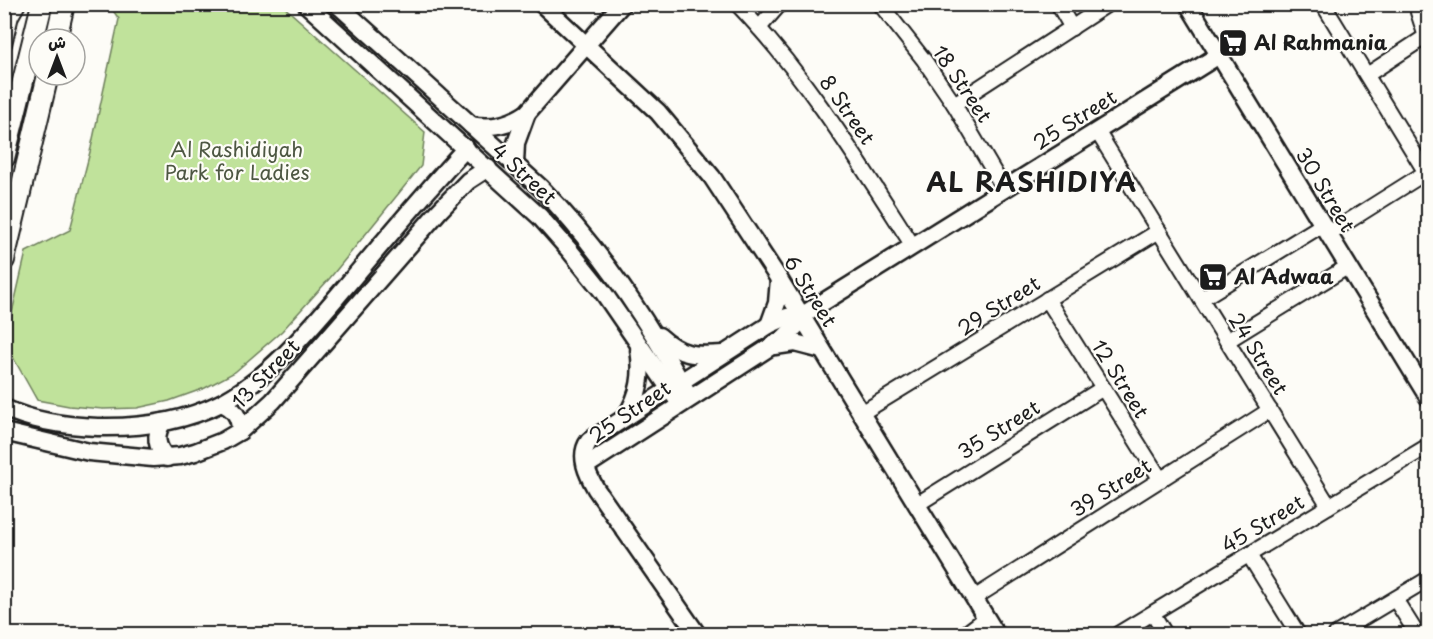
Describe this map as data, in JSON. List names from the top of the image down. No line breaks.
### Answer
{"streets":{"street":["18 Street","8 Street","25 Street","4 Street","30 Street","6 Street","29 Street","24 Street","13 Street","12 Street","35 Street","39 Street","45 Street"]},"crossings":[["18 Street","25 Street"],["8 Street","25 Street"],["25 Street","4 Street"],["25 Street","30 Street"],["25 Street","6 Street"],["25 Street","24 Street"],["4 Street","13 Street"],["6 Street","29 Street"],["6 Street","35 Street"],["6 Street","39 Street"],["29 Street","24 Street"],["29 Street","12 Street"],["24 Street","39 Street"],["24 Street","45 Street"],["12 Street","35 Street"],["12 Street","39 Street"]],"districts":["AL RASHIDIYA"],"parks":["Al Rashidiyah Park for Ladies"],"places":{"supermarket":["Al Rahmania","Al Adwaa"]},"north":"top"}
